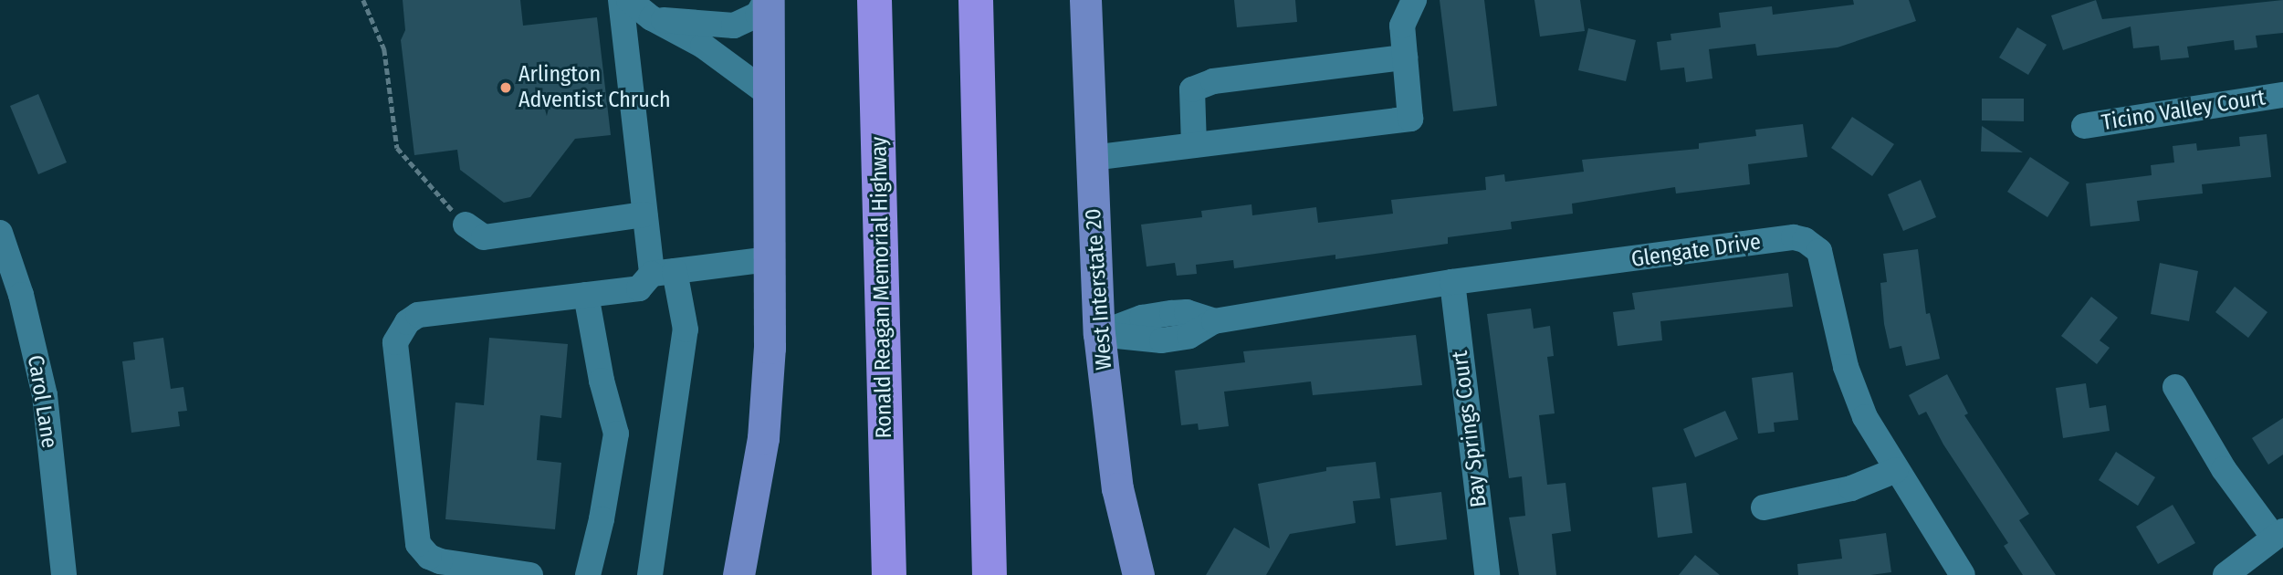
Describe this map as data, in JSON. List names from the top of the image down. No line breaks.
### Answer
{"streets":{"highway":["Ronald Reagan Memorial Highway"],"main road":["West Interstate 20"],"street":["Ticino Valley Court","Glengate Drive","Carol Lane","Bay Springs Court"]},"crossings":[["Glengate Drive","West Interstate 20"],["Glengate Drive","Bay Springs Court"]],"places":["Arlington Adventist Chruch"]}
